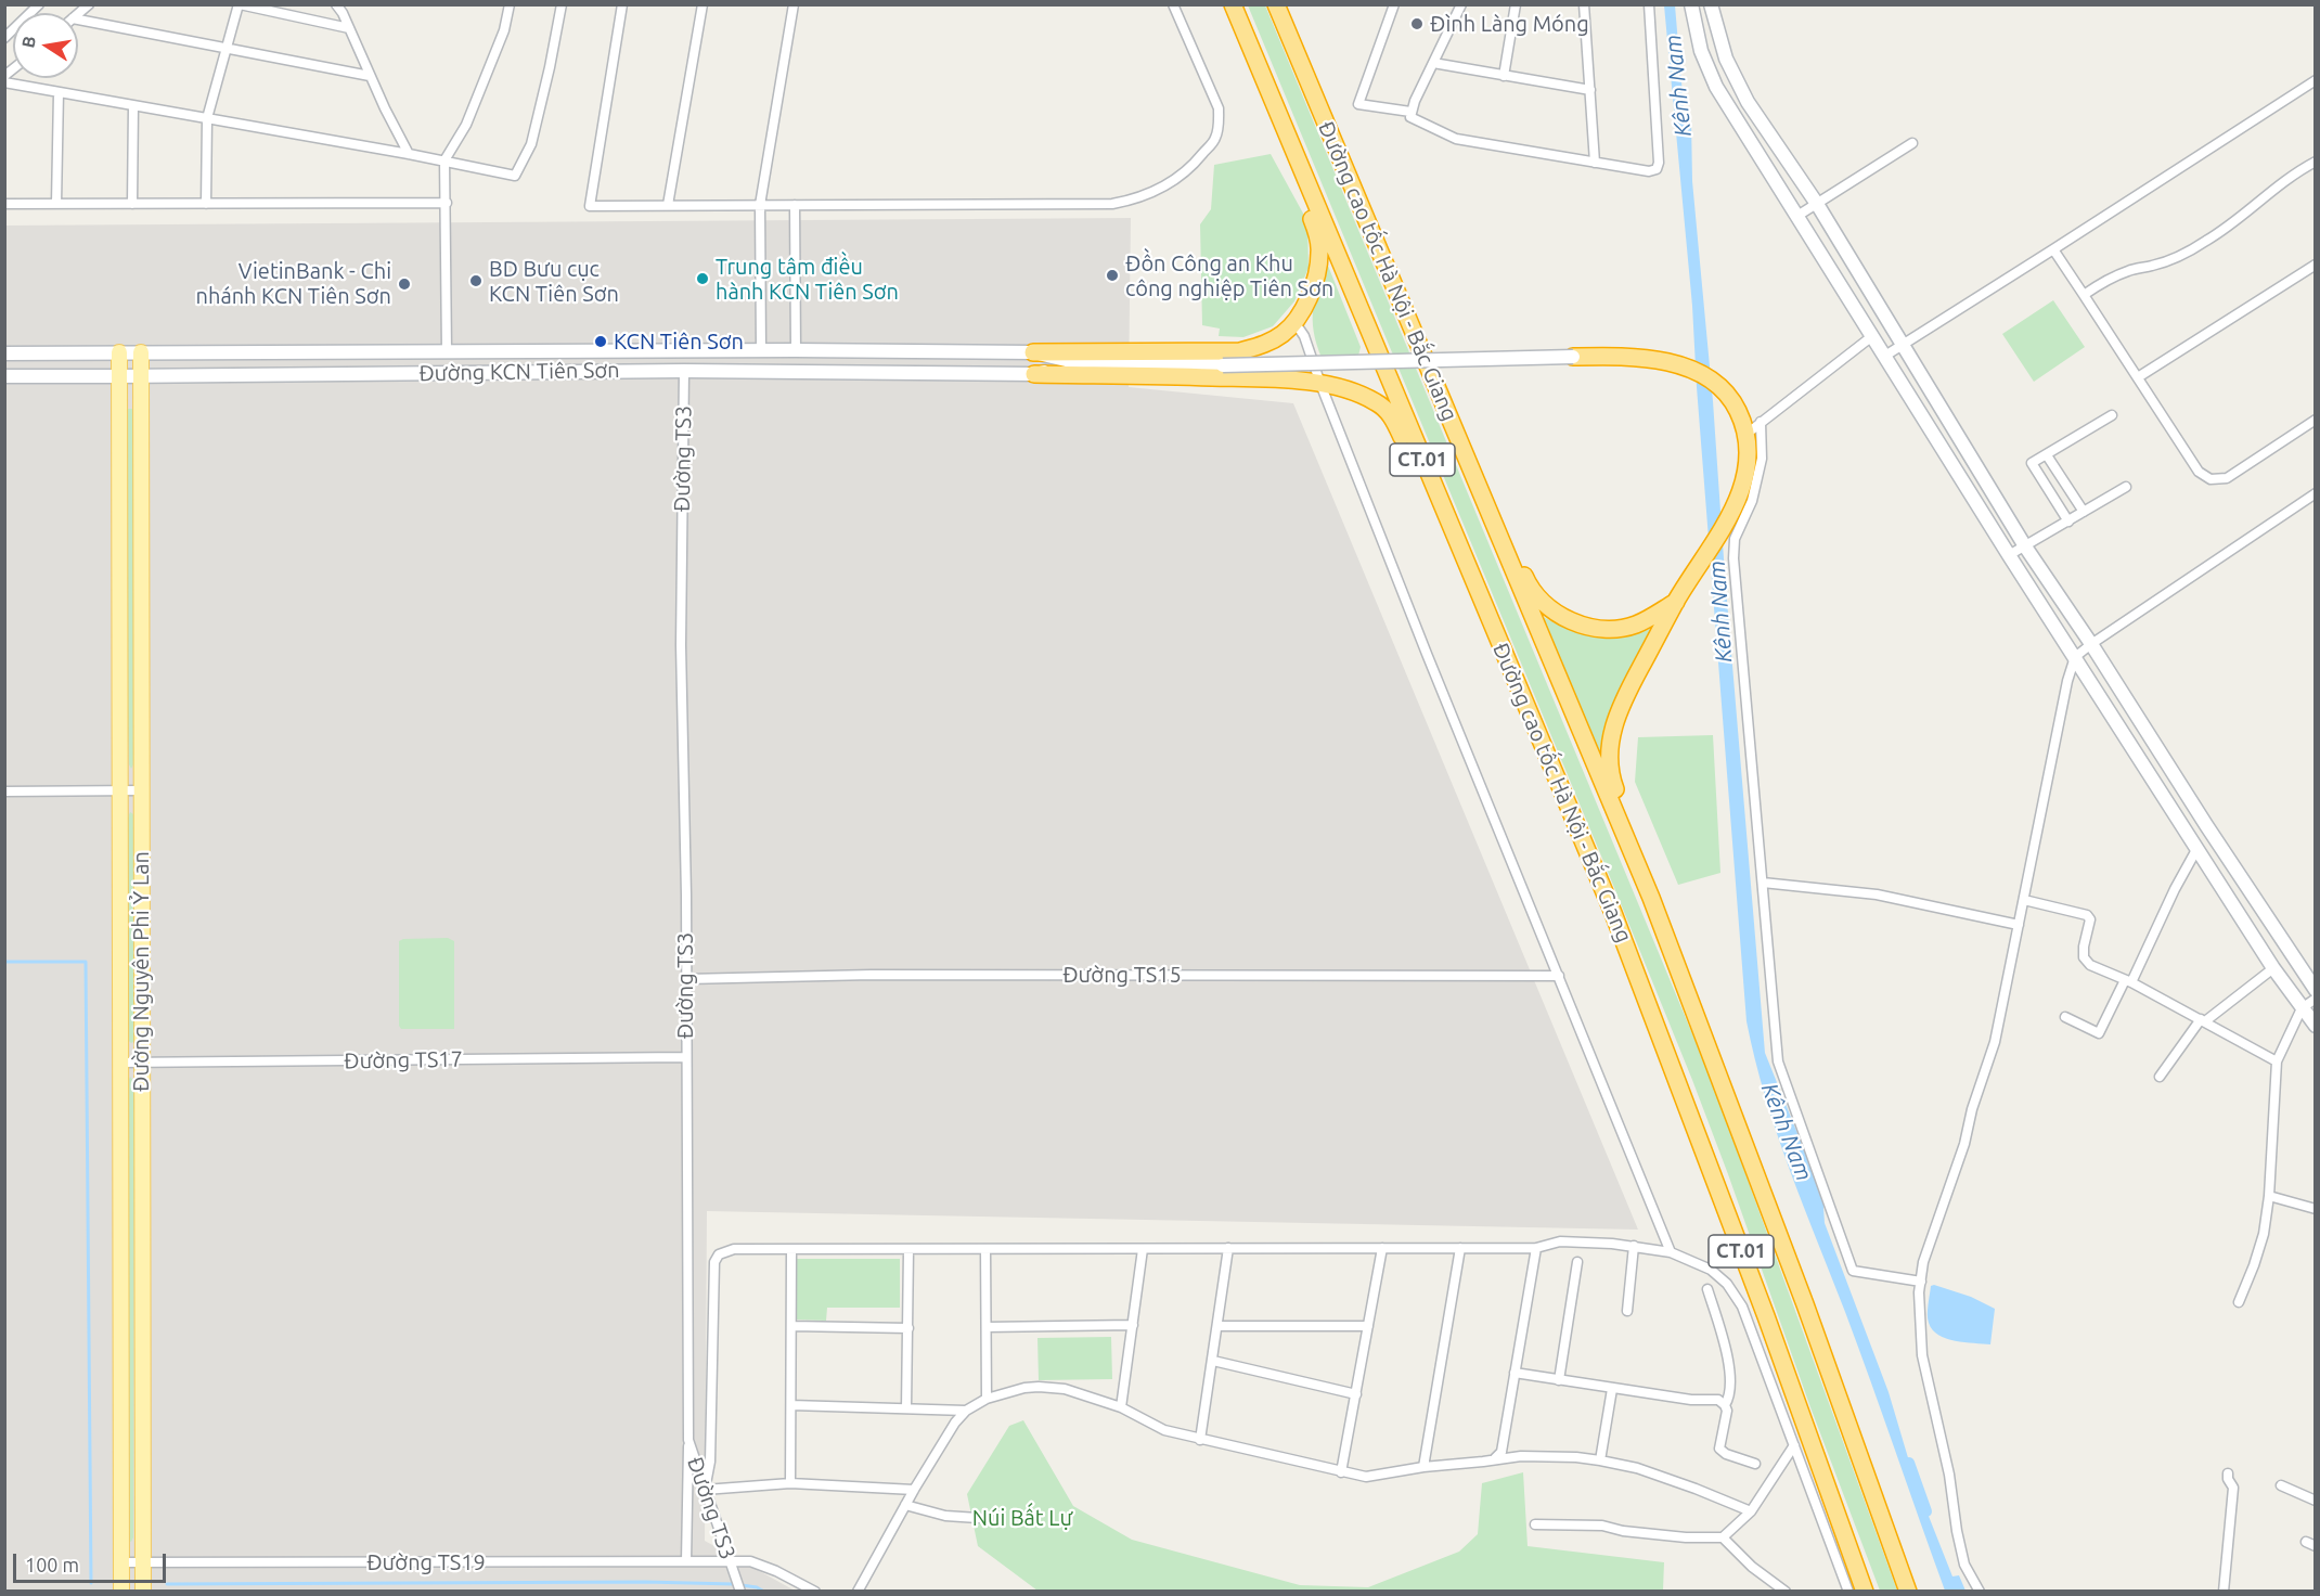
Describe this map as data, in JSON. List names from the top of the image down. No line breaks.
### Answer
{"streets":{"highway":["Đường cao tốc Hà Nội - Bắc Giang","CT.01"],"main road":["Đường KCN Tiên Sơn","Đường Nguyên Phi Ỷ Lan"],"street":["Đường TS3","Đường TS15","Đường TS17","Đường TS19"]},"crossings":[["Đường KCN Tiên Sơn","Đường TS3"],["Đường KCN Tiên Sơn","Đường Nguyên Phi Ỷ Lan"],["Đường TS3","Đường TS15"],["Đường TS3","Đường TS17"],["Đường TS3","Đường TS19"],["Đường Nguyên Phi Ỷ Lan","Đường TS17"],["Đường Nguyên Phi Ỷ Lan","Đường TS19"]],"water":["Kênh Nam"],"parks":["Núi Bất Lự"],"places":["Đình Làng Móng","Đồn Công an Khu công nghiệp Tiên Sơn","Trung tâm điều hành KCN Tiên Sơn","BD Bưu cục KCN Tiên Sơn","VietinBank - Chi nhánh KCN Tiên Sơn","KCN Tiên Sơn"],"scale_bar":"100 m","north":"left"}
